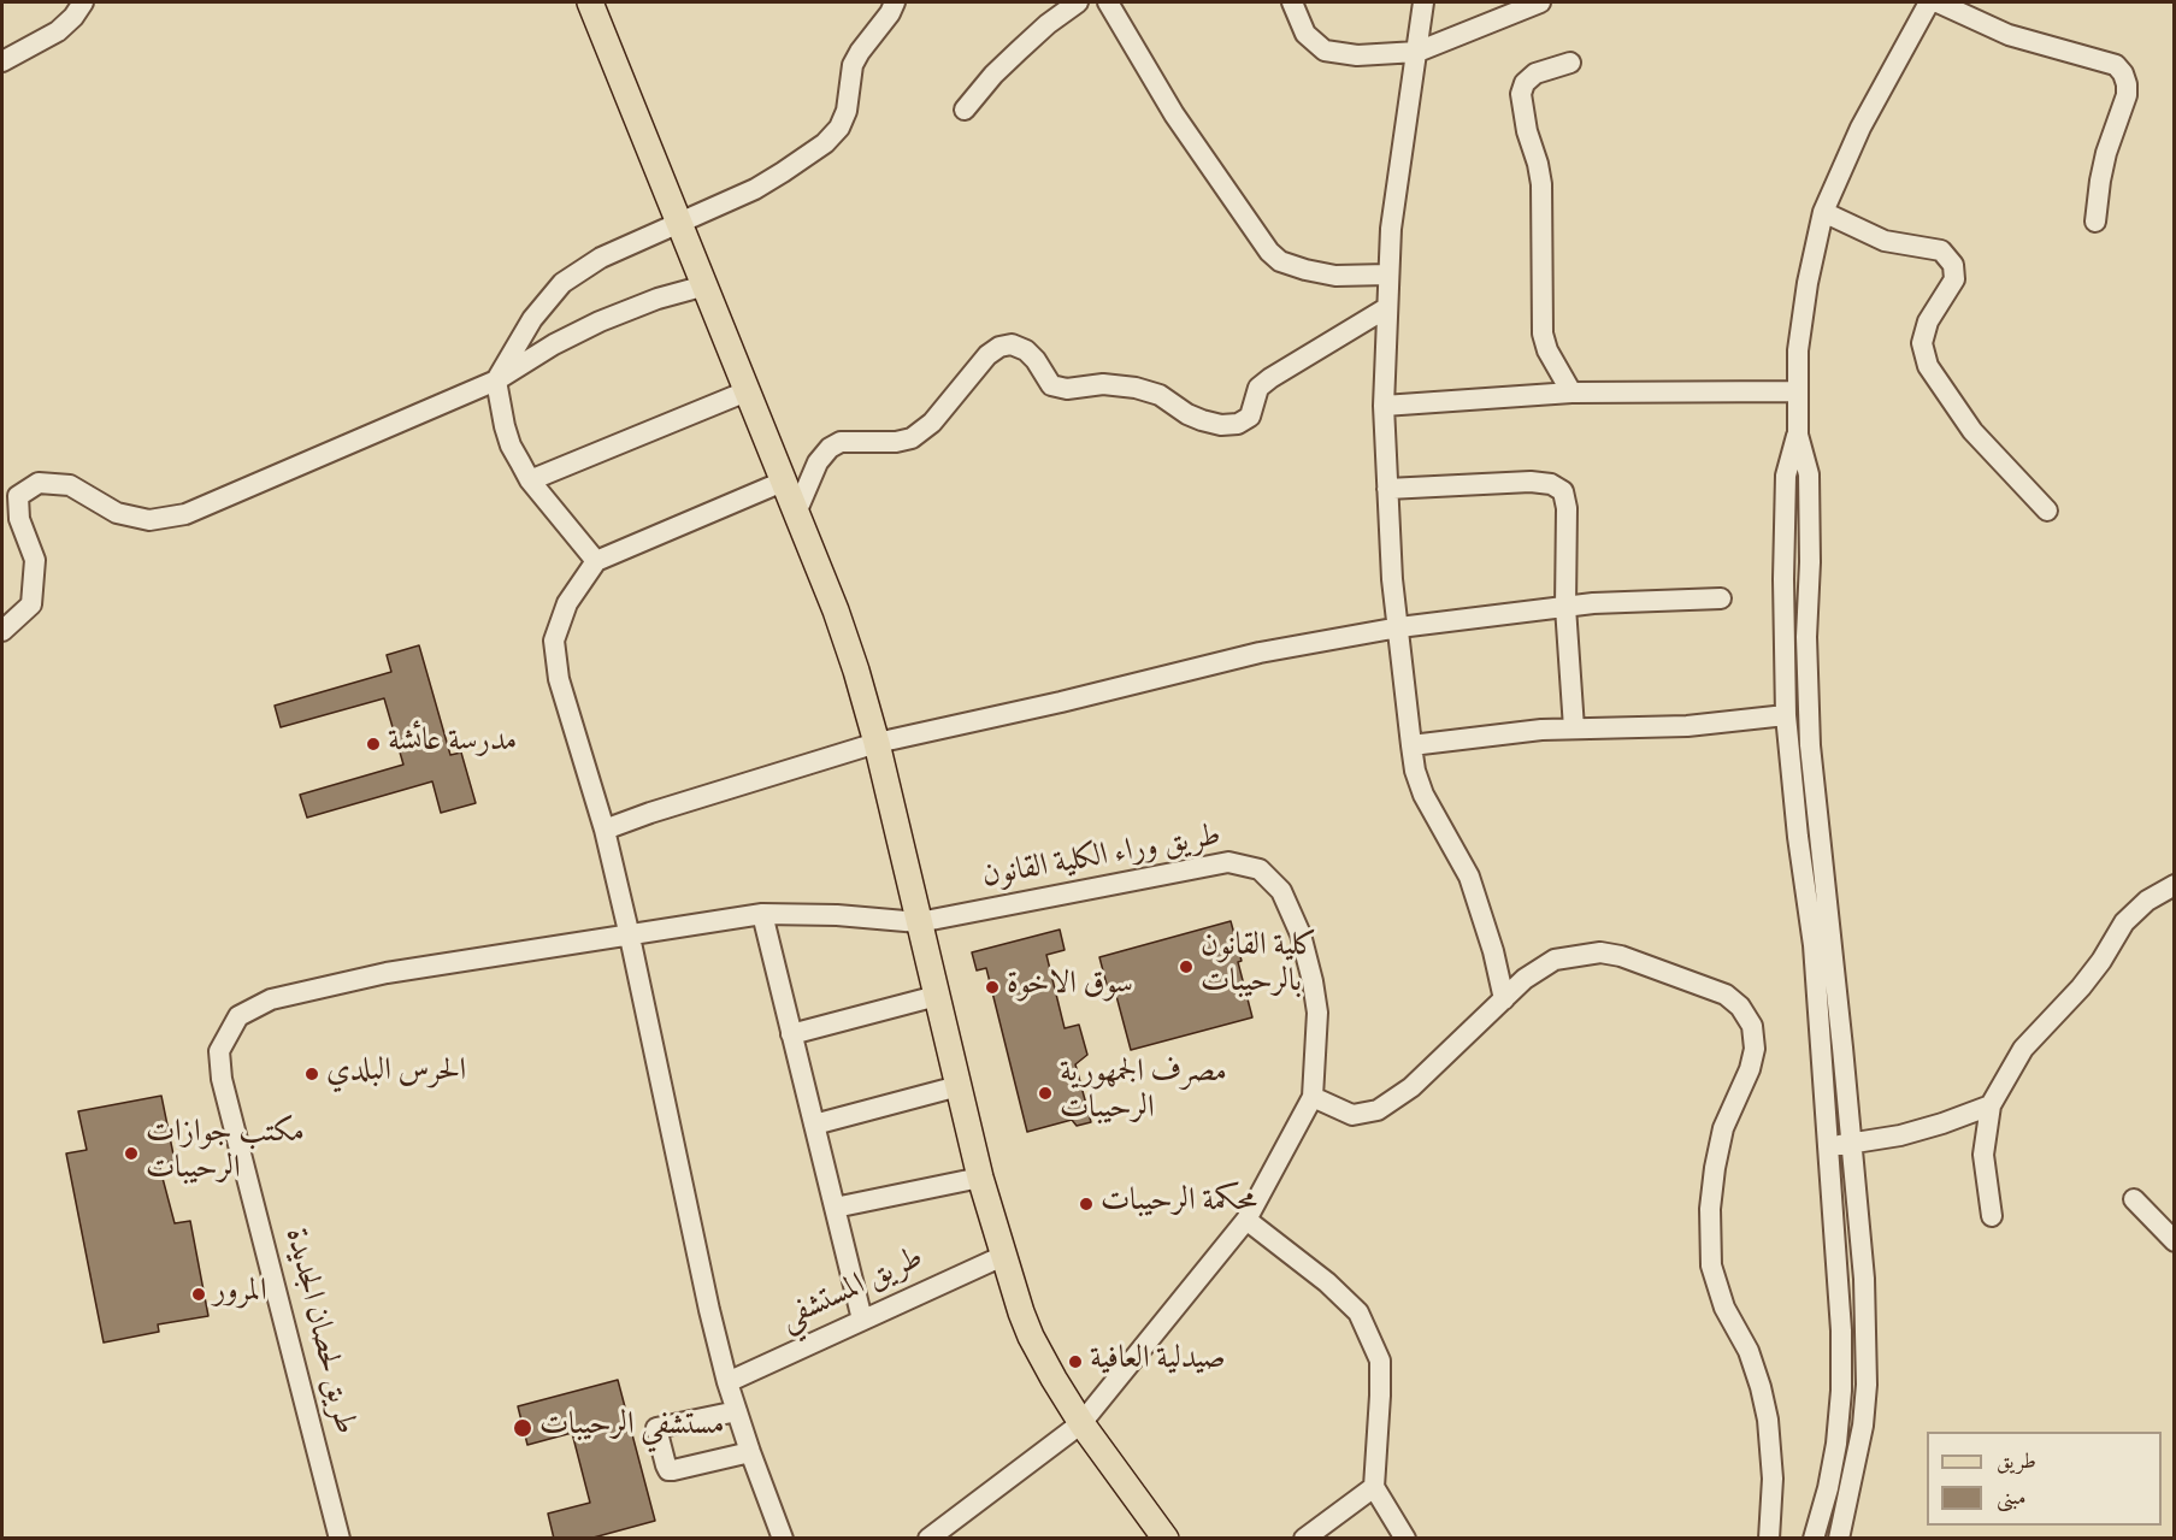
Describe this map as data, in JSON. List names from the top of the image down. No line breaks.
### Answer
{"streets":{"street":["طريق وراء الكلية القانون","طريق المستشفي","طريق لحصان الجديدة"]},"crossings":[["طريق وراء الكلية القانون","طريق لحصان الجديدة"]],"places":["مدرسة عائشة","كلية القانون بالرحيبات","سوق الاخوة","الحرس البلدي","مصرف الجمهورية الرحيبات","مكتب جوازات الرحيبات","محكمة الرحيبات","المرور","صيدلية العافية","مستشفي الرحيبات"],"legend":["طريق","مبنى"]}
